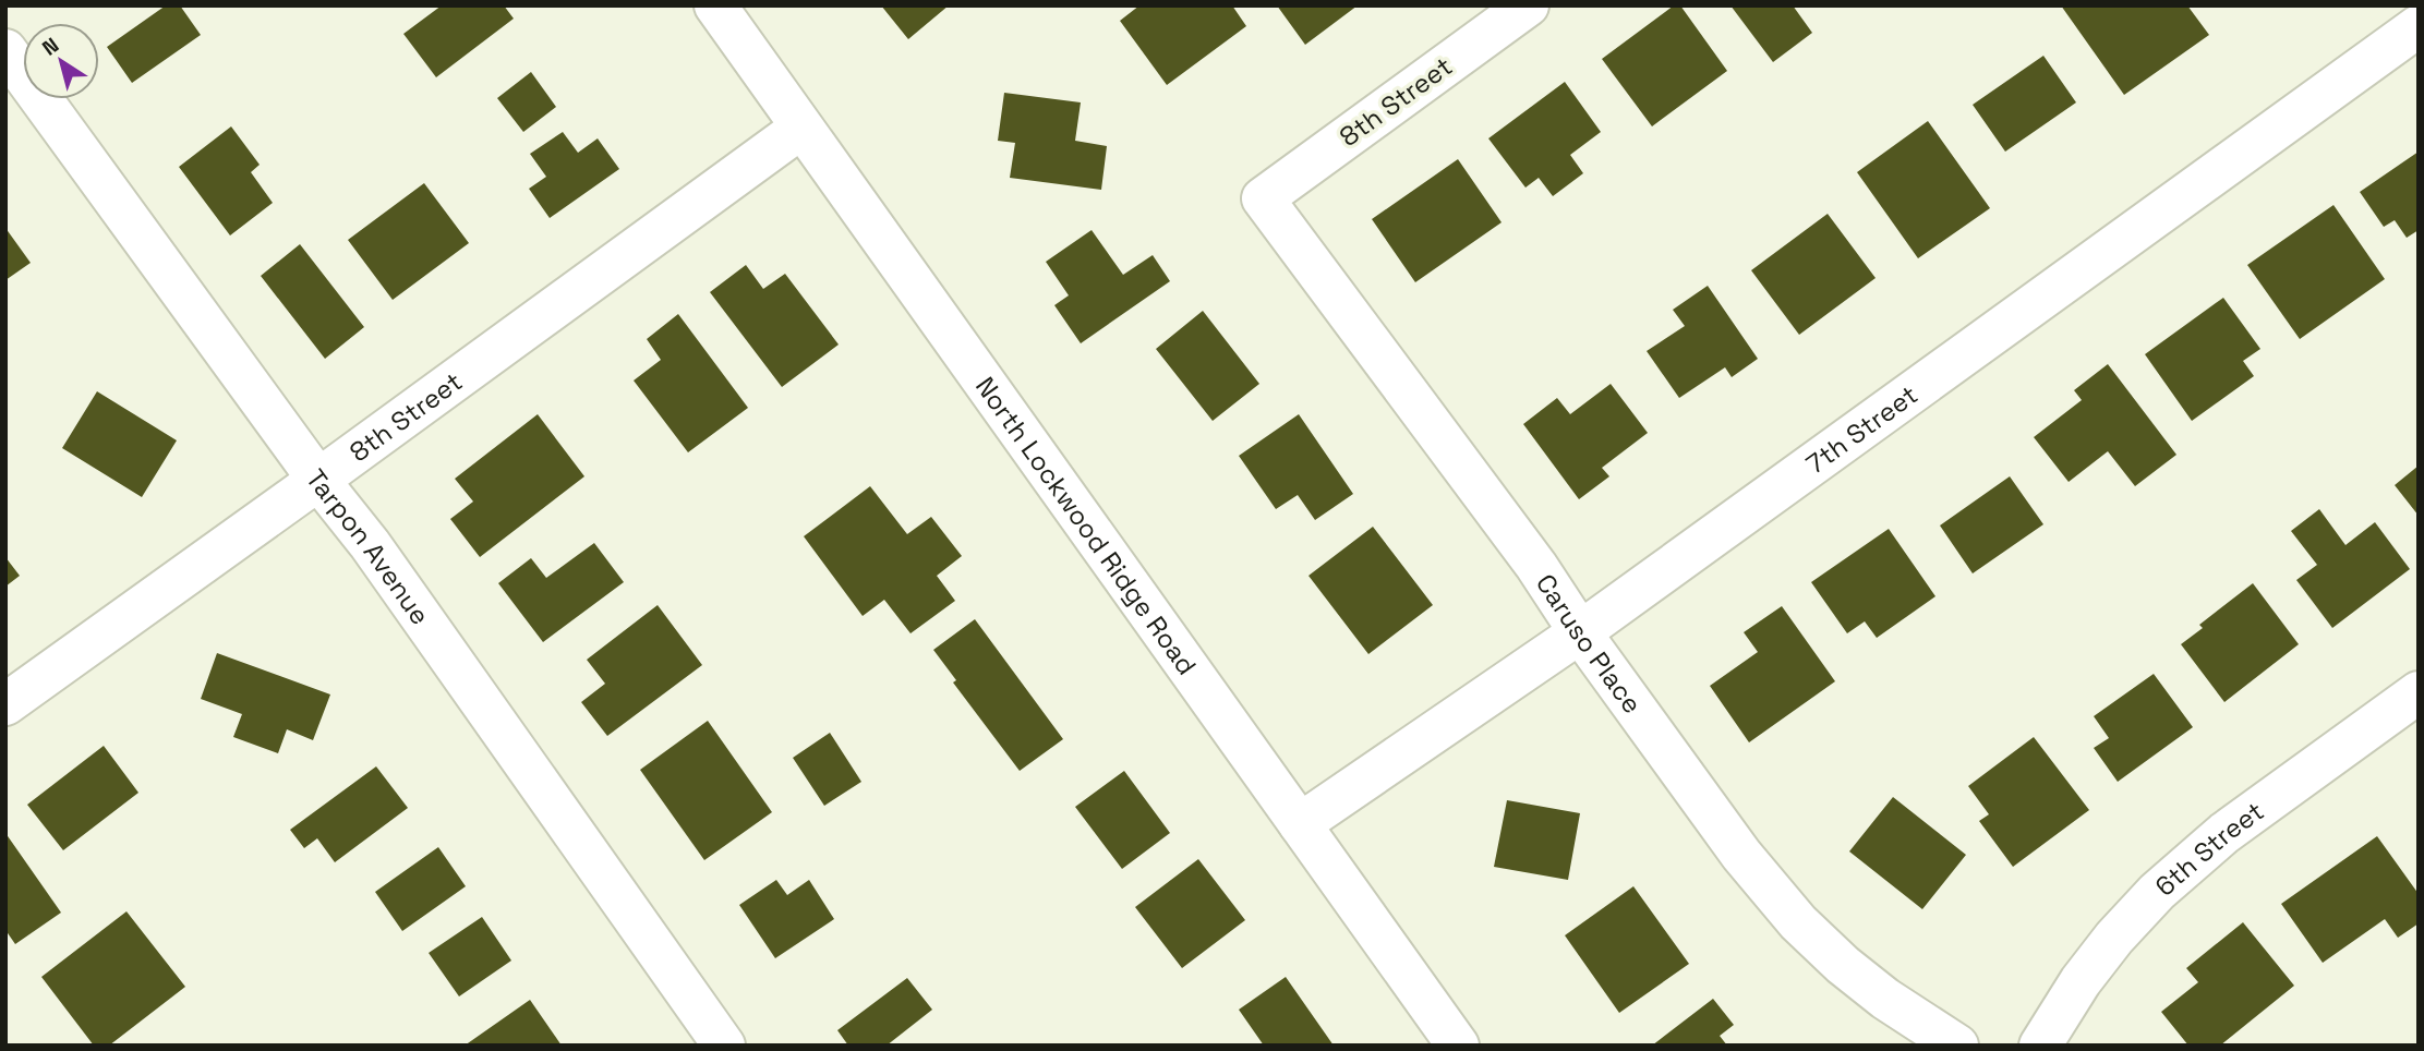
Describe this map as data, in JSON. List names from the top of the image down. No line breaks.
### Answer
{"streets":{"street":["8th Street","7th Street","North Lockwood Ridge Road","Tarpon Avenue","Caruso Place","6th Street"]},"crossings":[["8th Street","North Lockwood Ridge Road"],["8th Street","Tarpon Avenue"],["8th Street","Caruso Place"],["7th Street","North Lockwood Ridge Road"],["7th Street","Caruso Place"]],"north":"top left"}
